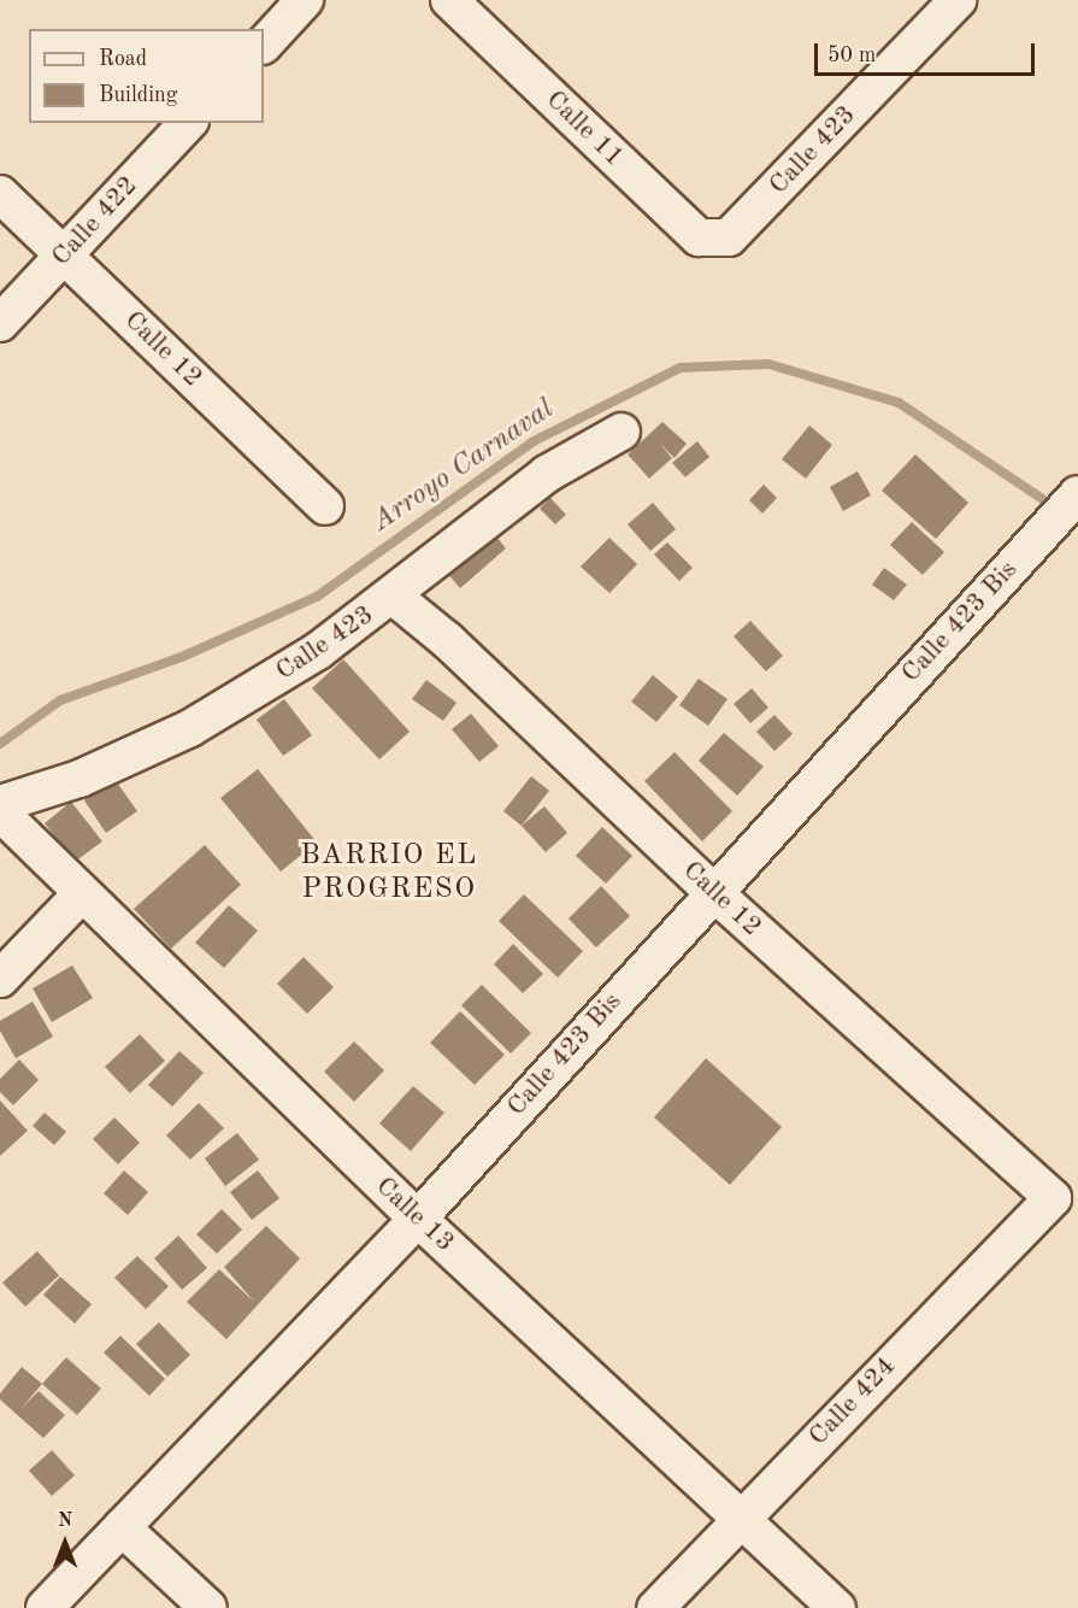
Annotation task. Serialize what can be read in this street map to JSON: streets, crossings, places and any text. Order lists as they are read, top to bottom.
{
  "streets": {
    "street": [
      "Calle 11",
      "Calle 423",
      "Calle 422",
      "Calle 12",
      "Calle 423 Bis",
      "Calle 13",
      "Calle 424"
    ]
  },
  "crossings": [
    ["Calle 11", "Calle 423"],
    ["Calle 423", "Calle 12"],
    ["Calle 422", "Calle 12"],
    ["Calle 12", "Calle 423 Bis"],
    ["Calle 12", "Calle 424"],
    ["Calle 423 Bis", "Calle 13"],
    ["Calle 13", "Calle 424"]
  ],
  "districts": ["BARRIO EL PROGRESO"],
  "water": ["Arroyo Carnaval"],
  "legend": ["Road", "Building"],
  "scale_bar": "50 m",
  "north": "top"
}
